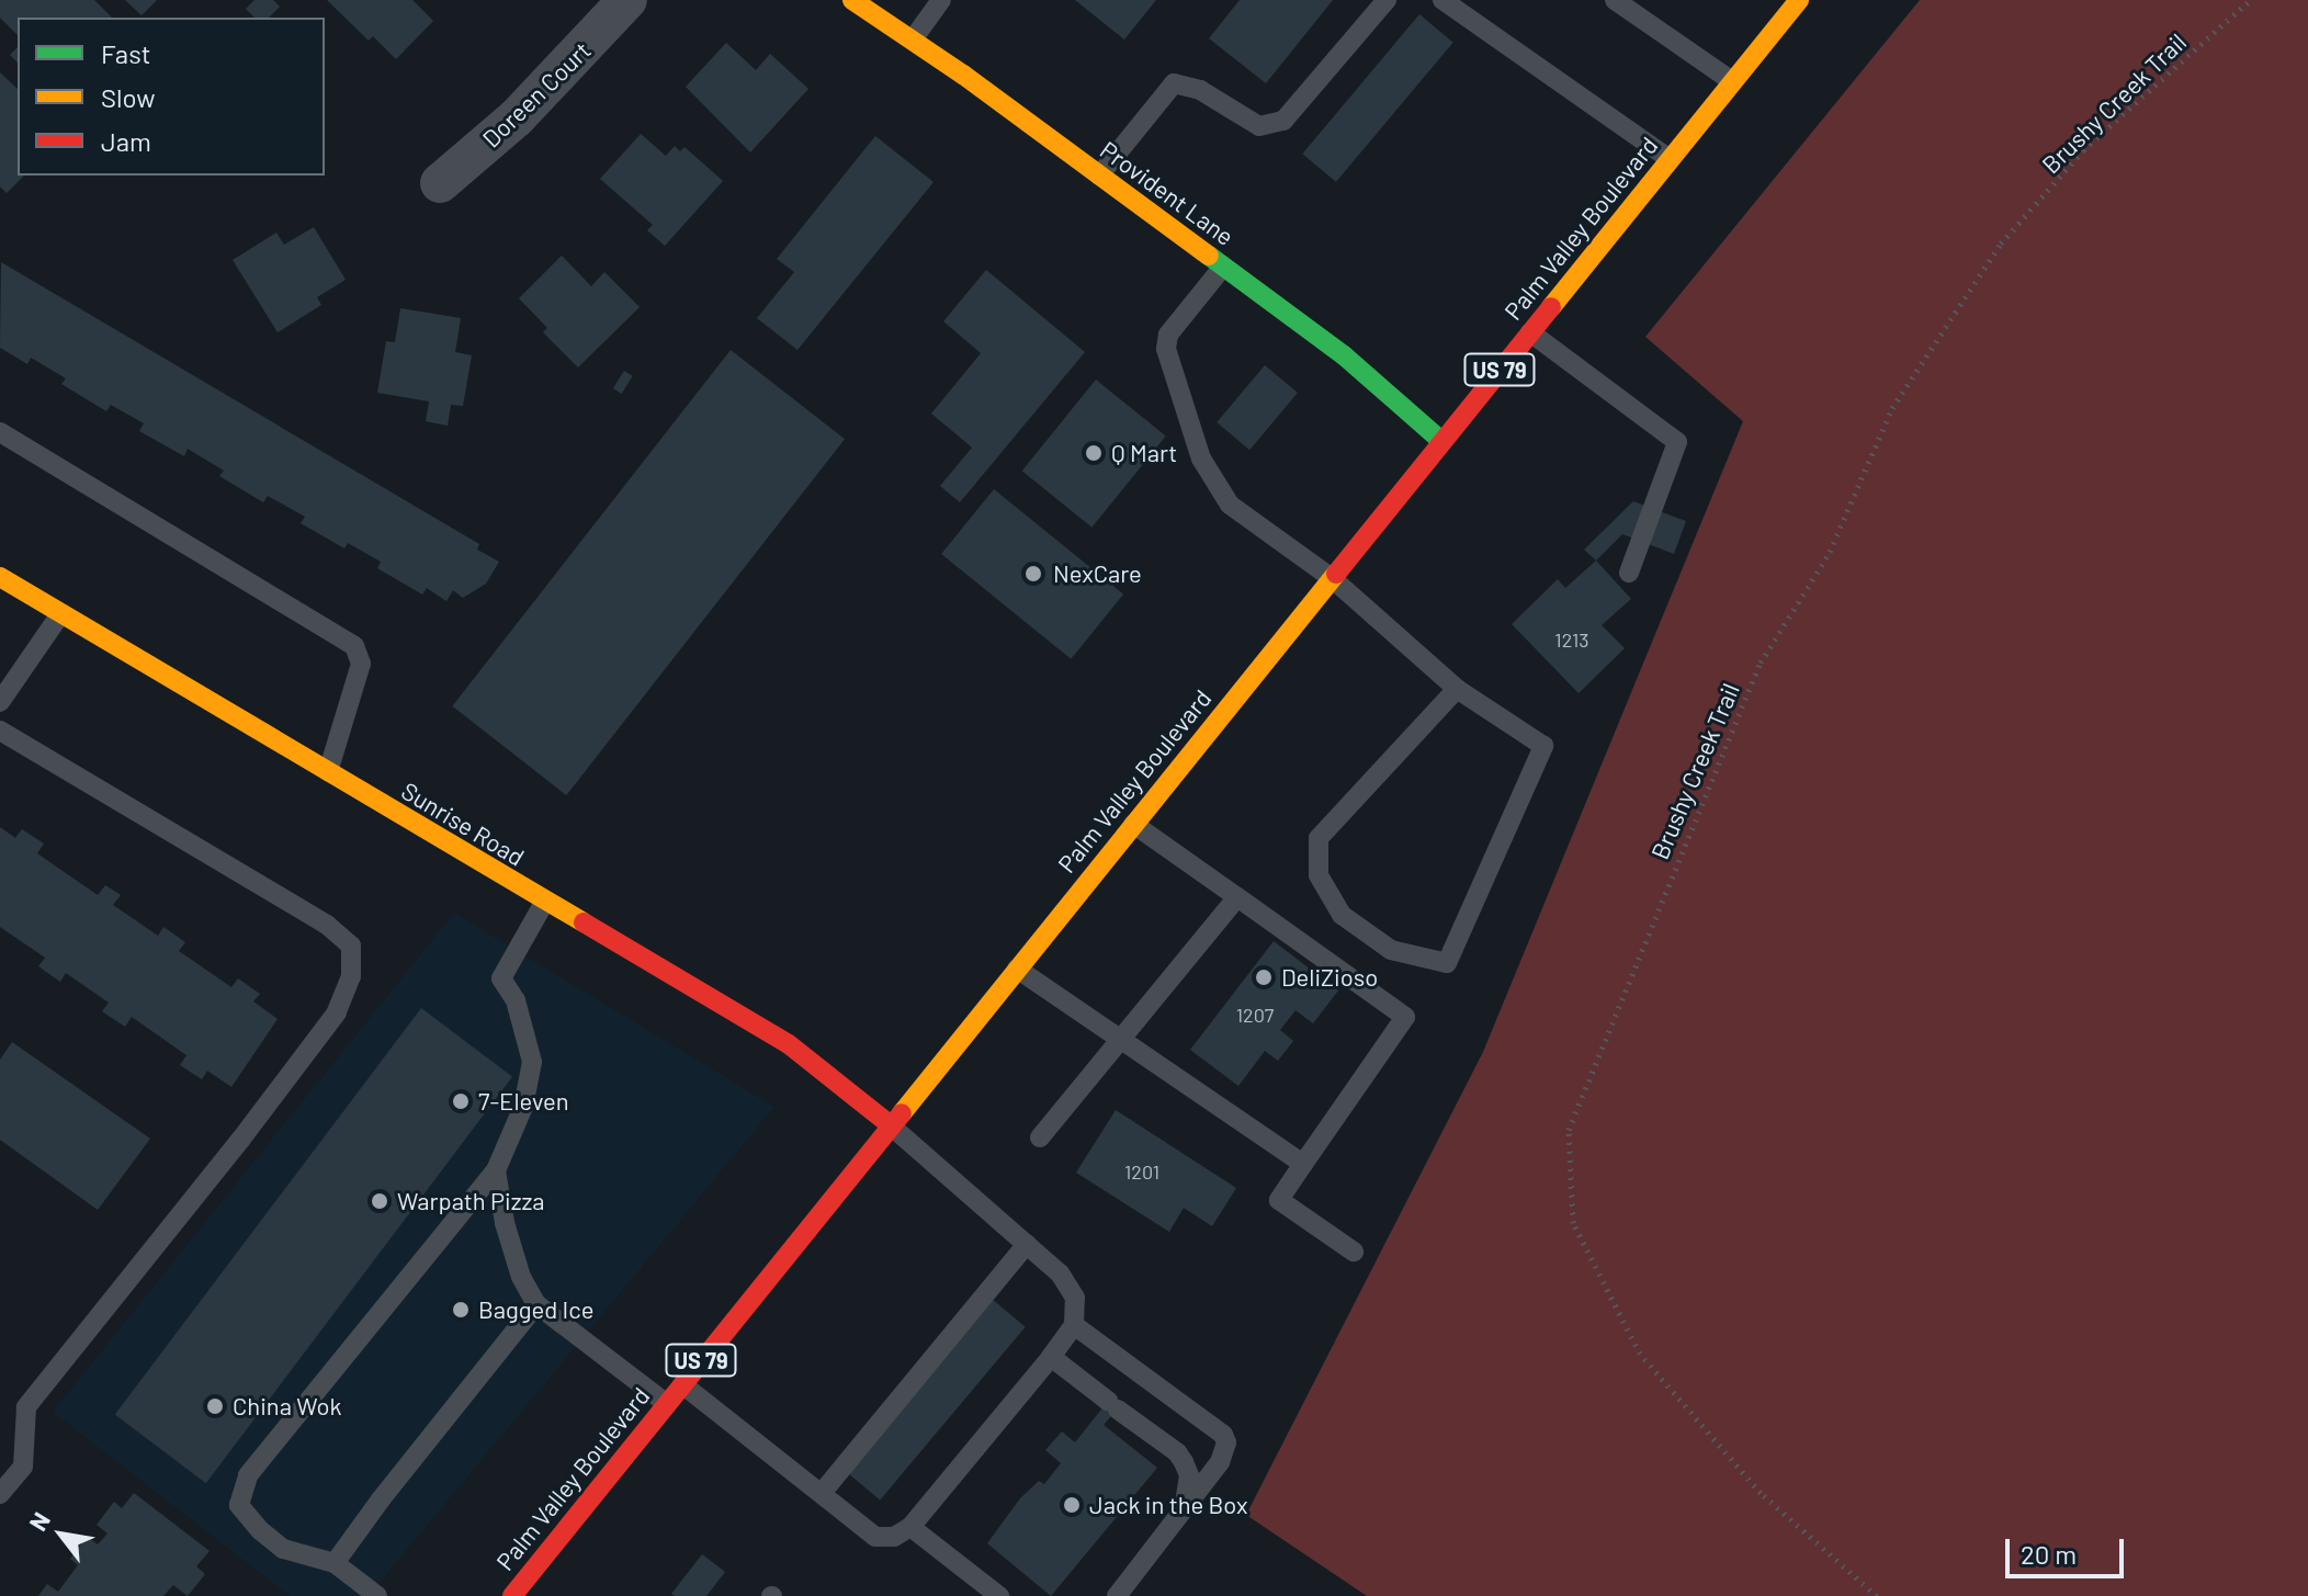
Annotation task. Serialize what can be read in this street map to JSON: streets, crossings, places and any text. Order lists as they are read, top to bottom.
{
  "streets": {
    "main road": [
      "Provident Lane",
      "Palm Valley Boulevard",
      "US 79",
      "Sunrise Road"
    ],
    "street": ["Doreen Court"],
    "path": ["Brushy Creek Trail"]
  },
  "crossings": [
    ["Provident Lane", "Palm Valley Boulevard"],
    ["Palm Valley Boulevard", "Sunrise Road"]
  ],
  "places": [
    "Q Mart",
    "NexCare",
    "DeliZioso",
    "7-Eleven",
    "Warpath Pizza",
    "Bagged Ice",
    "China Wok",
    "Jack in the Box"
  ],
  "house_numbers": ["1213", "1207", "1201"],
  "legend": ["Fast", "Slow", "Jam"],
  "scale_bar": "20 m",
  "north": "top left"
}
